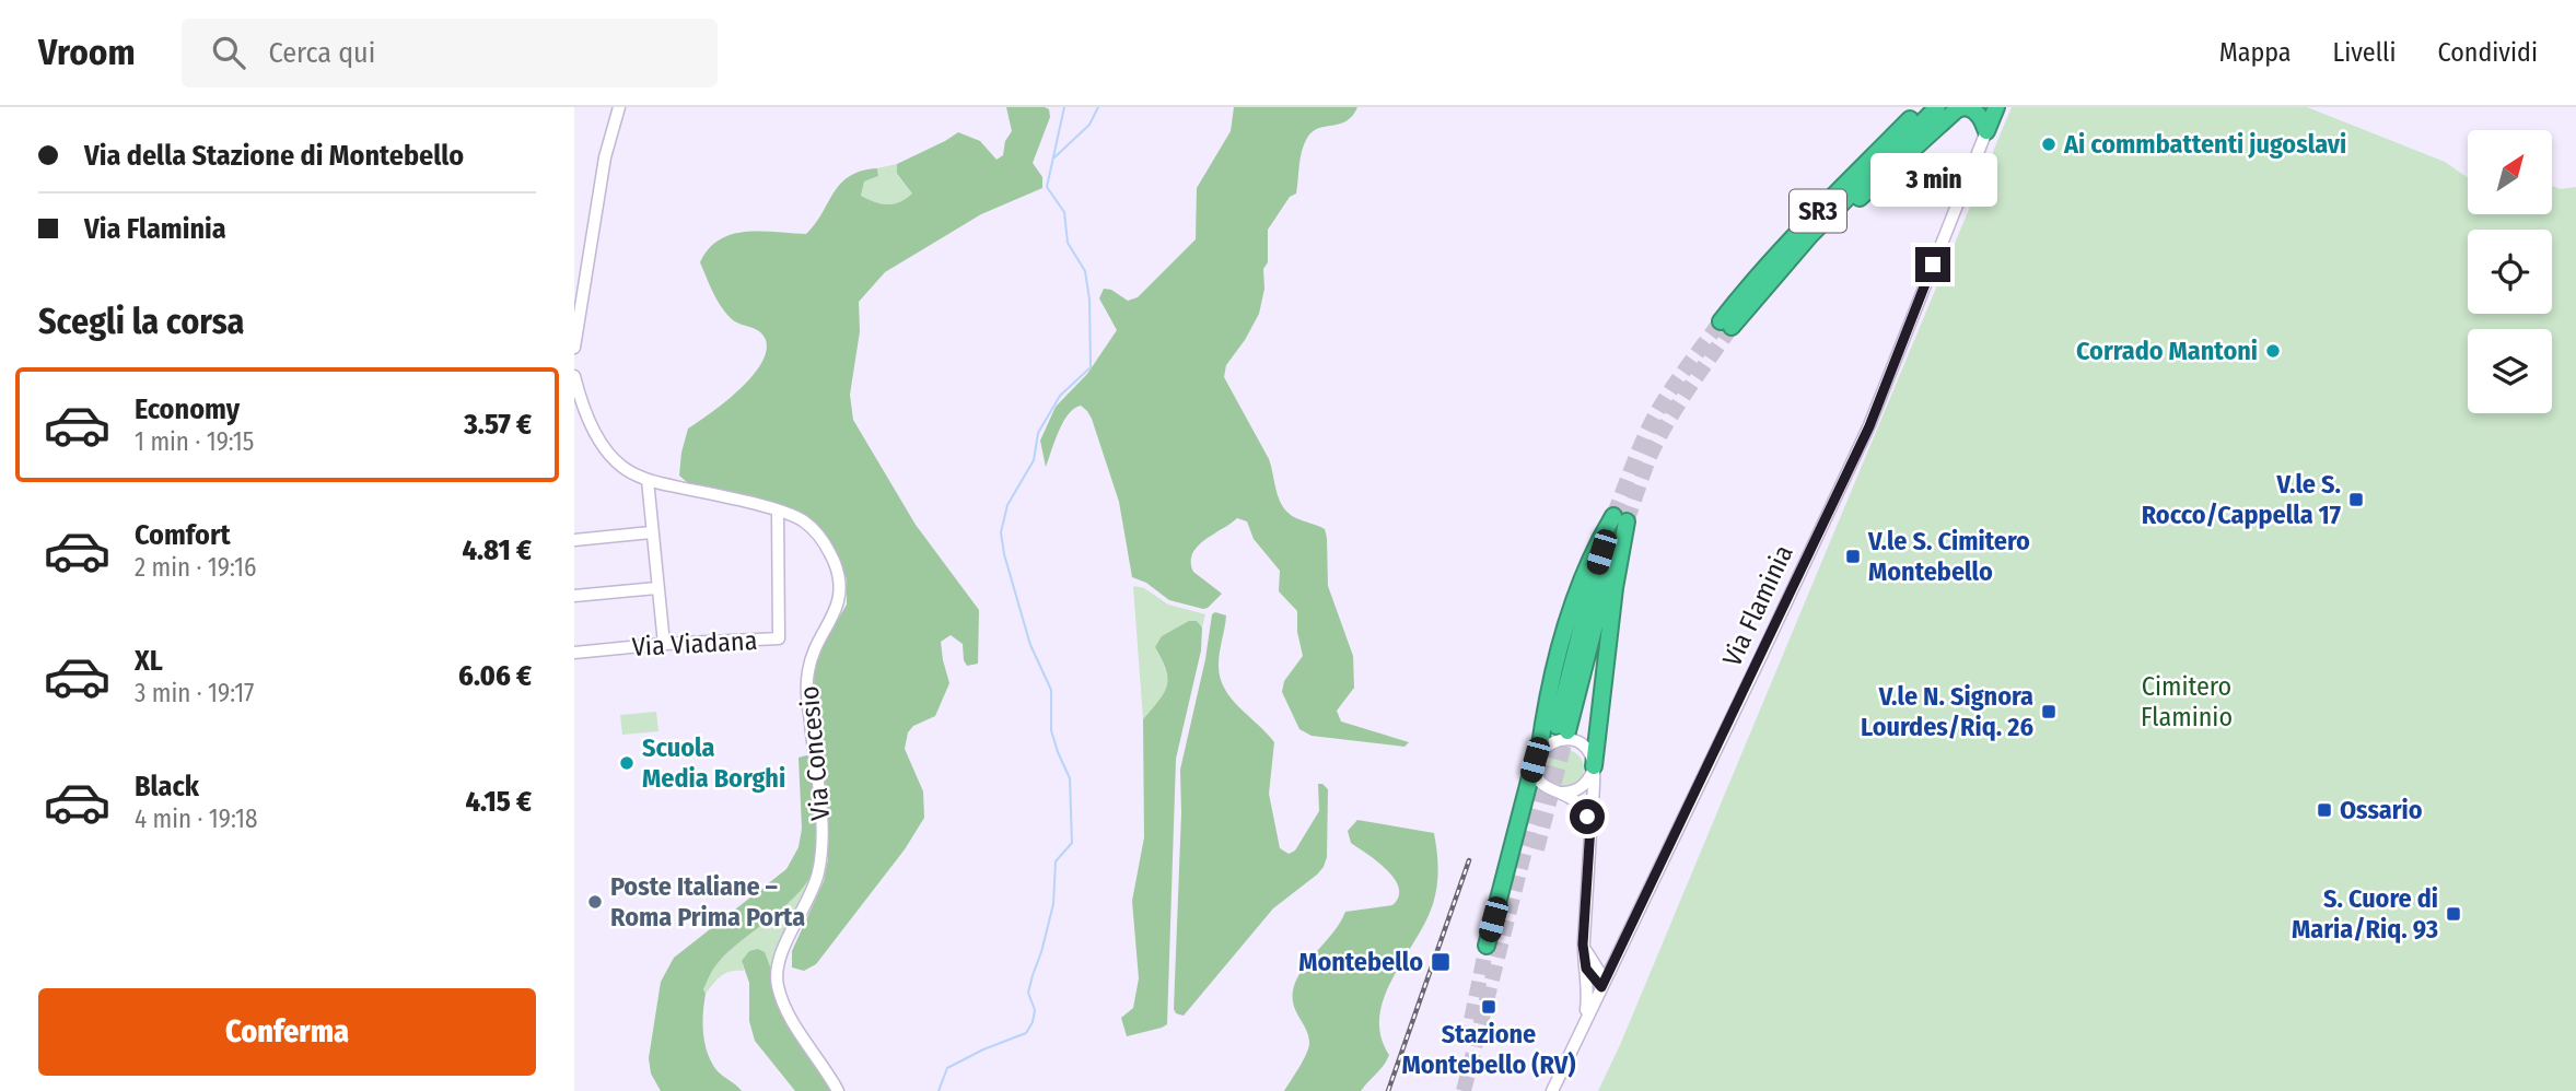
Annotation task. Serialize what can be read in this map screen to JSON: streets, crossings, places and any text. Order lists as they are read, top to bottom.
{
  "streets": {
    "highway": ["SR3"],
    "street": ["Via Flaminia", "Via Viadana", "Via Concesio"]
  },
  "crossings": [
    ["Via Viadana", "Via Concesio"]
  ],
  "parks": ["Cimitero Flaminio"],
  "places": {
    "other": [
      "Ai commbattenti jugoslavi",
      "Corrado Mantoni",
      "Scuola Media Borghi",
      "Poste Italiane – Roma Prima Porta"
    ],
    "transit": [
      "V.le S. Rocco/Cappella 17",
      "V.le S. Cimitero Montebello",
      "V.le N. Signora Lourdes/Riq. 26",
      "Ossario",
      "S. Cuore di Maria/Riq. 93",
      "Montebello",
      "Stazione Montebello (RV)"
    ]
  },
  "north": "top right",
  "page": {
    "header": "Vroom",
    "search": "Cerca qui",
    "nav": ["Mappa", "Livelli", "Condividi"],
    "banner": ["Via della Stazione di Montebello", "Via Flaminia"],
    "bubble": "3 min",
    "heading": "Scegli la corsa",
    "list": [
      {
        "name": "Economy",
        "note": "1 min · 19:15",
        "value": "3.57 €"
      },
      {
        "name": "Comfort",
        "note": "2 min · 19:16",
        "value": "4.81 €"
      },
      {
        "name": "XL",
        "note": "3 min · 19:17",
        "value": "6.06 €"
      },
      {
        "name": "Black",
        "note": "4 min · 19:18",
        "value": "4.15 €"
      }
    ],
    "buttons": "Conferma"
  }
}
